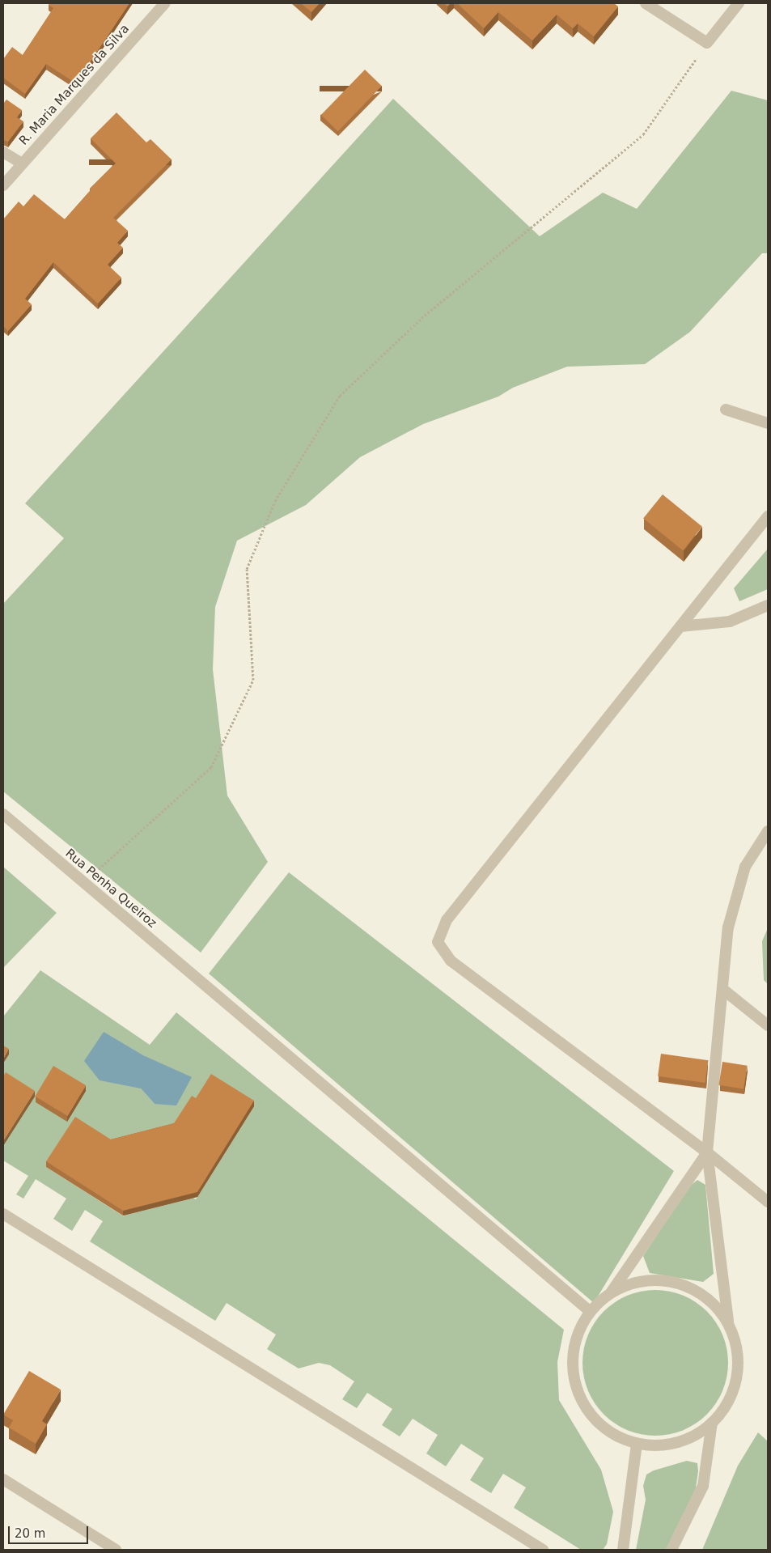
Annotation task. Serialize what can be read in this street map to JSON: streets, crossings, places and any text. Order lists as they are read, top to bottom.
{
  "streets": {
    "street": ["R. Maria Marques da Silva", "Rua Penha Queiroz"]
  },
  "scale_bar": "20 m"
}
